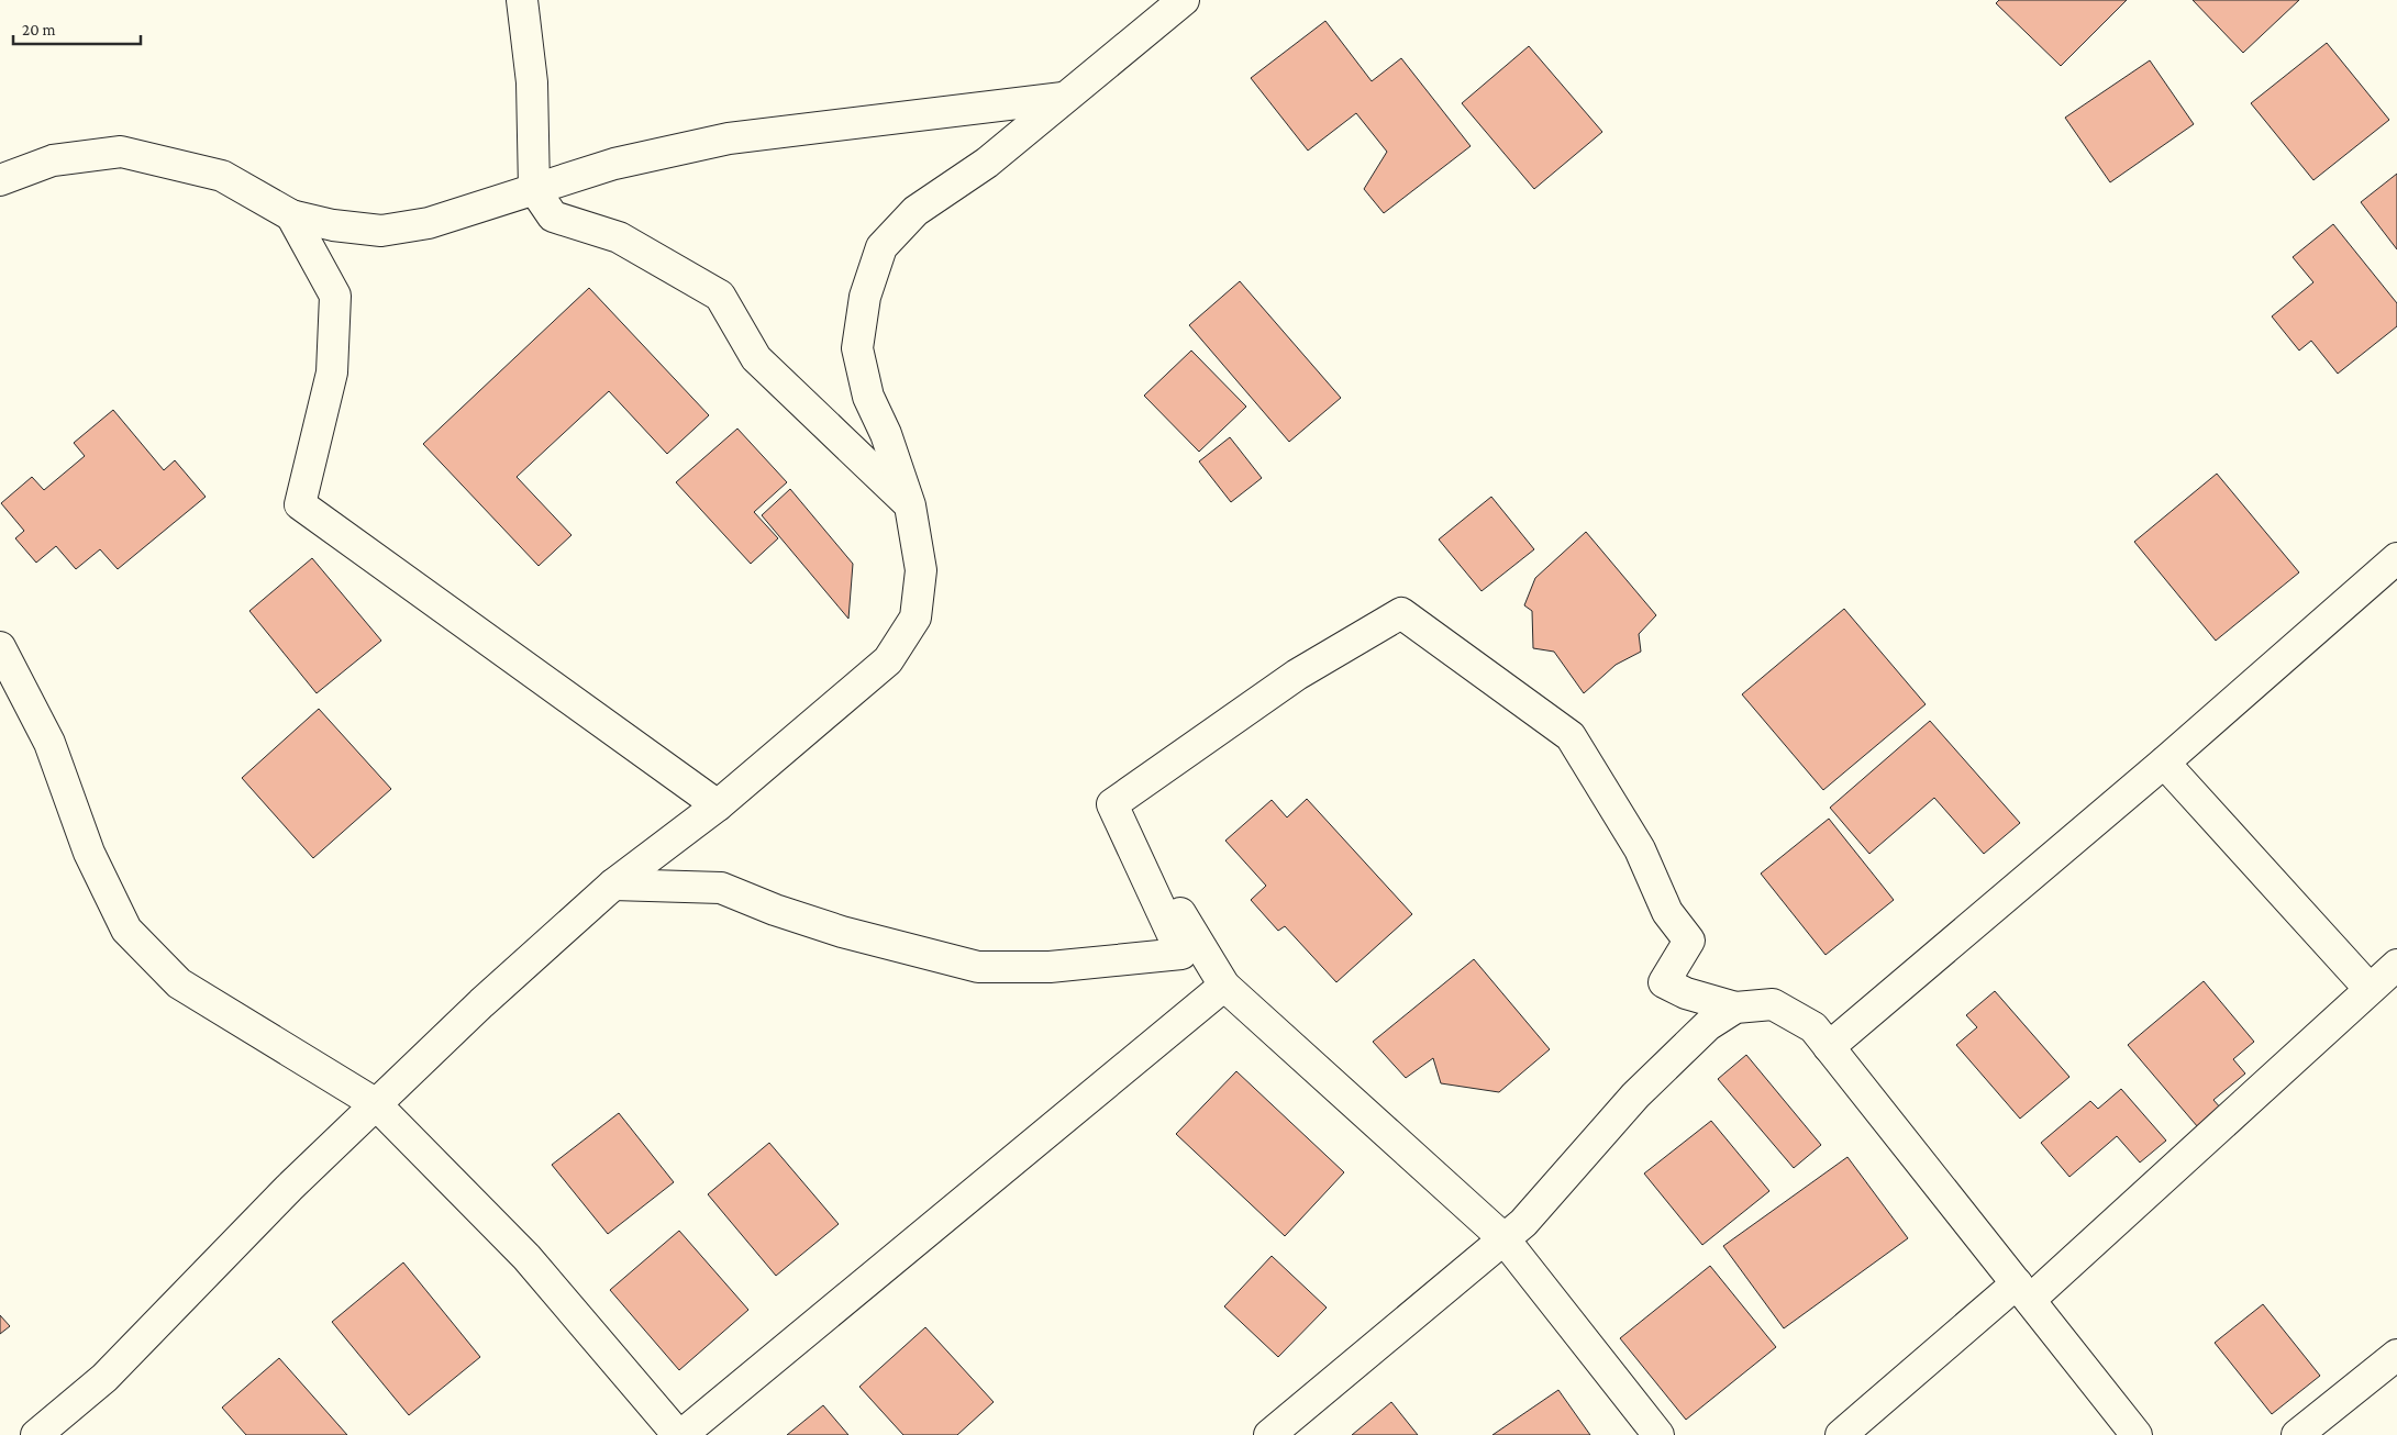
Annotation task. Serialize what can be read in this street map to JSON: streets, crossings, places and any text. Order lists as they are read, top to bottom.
{
  "scale_bar": "20 m"
}
